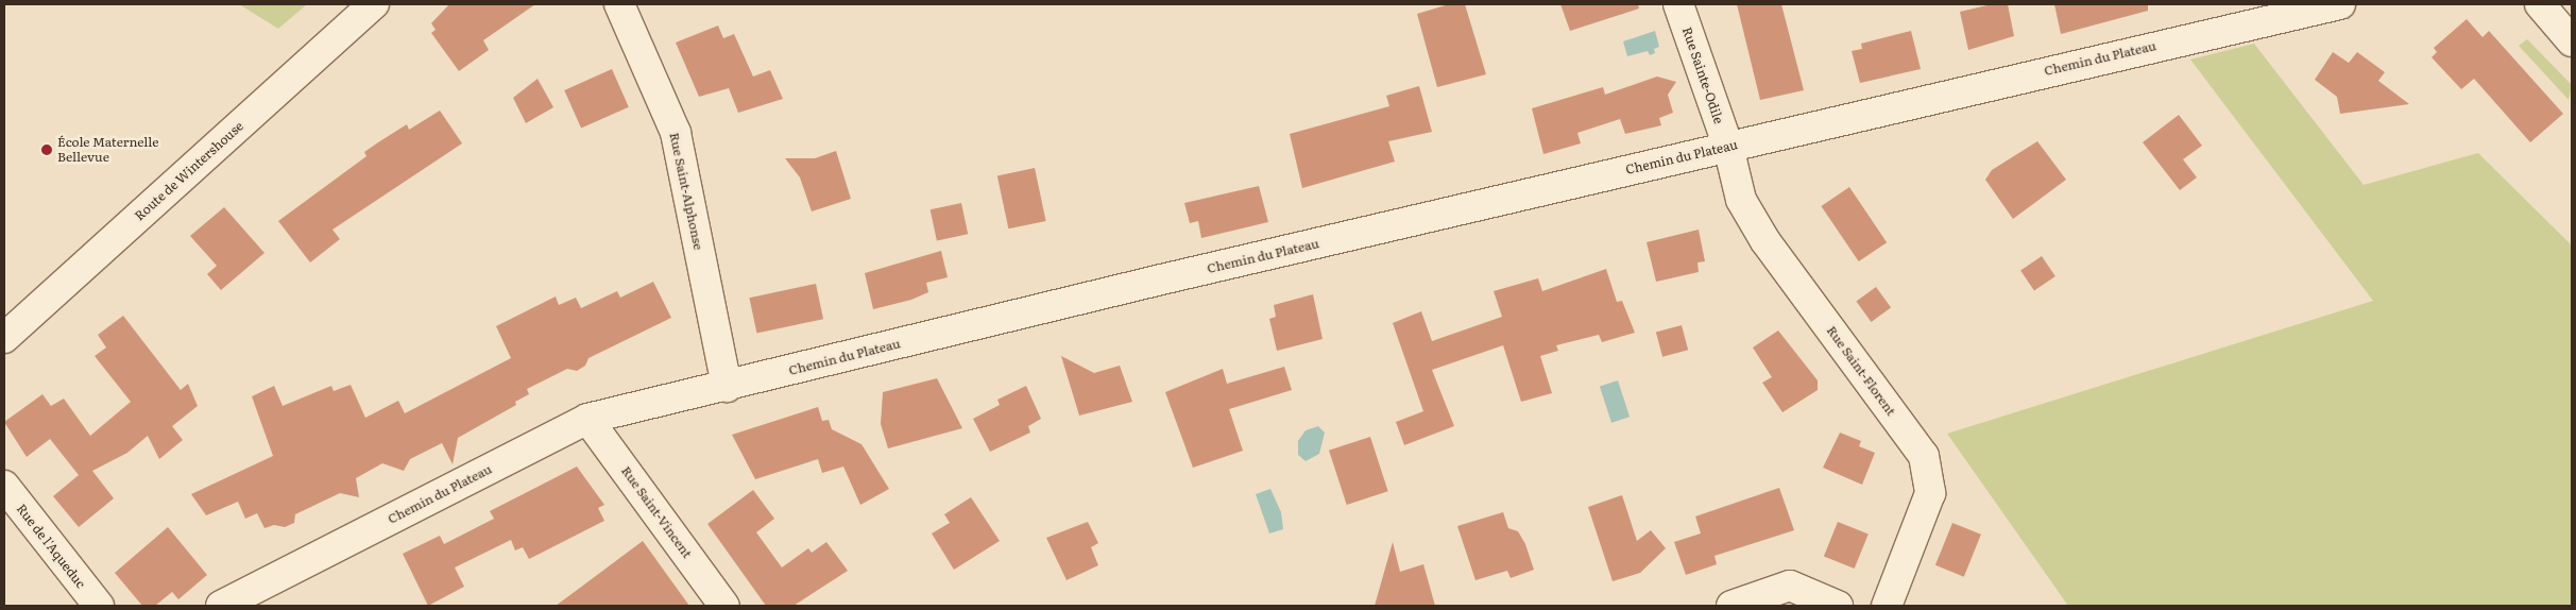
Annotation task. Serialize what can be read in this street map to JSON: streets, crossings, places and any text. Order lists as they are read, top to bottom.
{
  "streets": {
    "street": [
      "Chemin du Plateau",
      "Rue Sainte-Odile",
      "Route de Wintershouse",
      "Rue Saint-Alphonse",
      "Rue Saint-Florent",
      "Rue Saint-Vincent",
      "Rue de l'Aqueduc"
    ]
  },
  "crossings": [
    ["Chemin du Plateau", "Rue Sainte-Odile"],
    ["Chemin du Plateau", "Rue Saint-Alphonse"],
    ["Chemin du Plateau", "Rue Saint-Florent"],
    ["Chemin du Plateau", "Rue Saint-Vincent"],
    ["Rue Sainte-Odile", "Rue Saint-Florent"]
  ],
  "places": ["École Maternelle Bellevue"]
}
